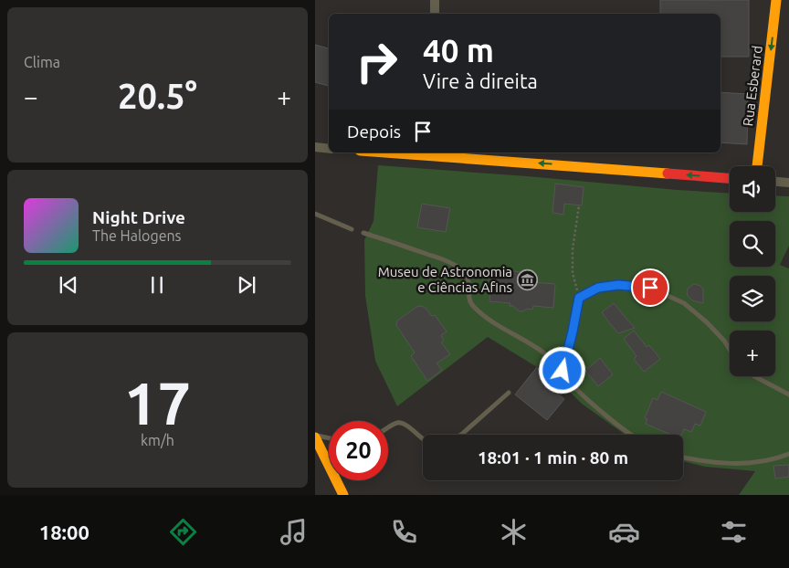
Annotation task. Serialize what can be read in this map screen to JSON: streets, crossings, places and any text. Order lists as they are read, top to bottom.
{
  "streets": {
    "street": ["Rua Esberard"]
  },
  "one_way": ["Rua Esberard"],
  "places": {
    "museum": ["Museu de Astronomia e Ciências Afins"]
  },
  "page": {
    "tile": [
      "Clima",
      ["17", "km/h"]
    ],
    "turn": ["40 m", "Vire à direita"],
    "heat": ["−", "20.5°", "+"],
    "then": "Depois",
    "map_buttons": "+",
    "song": ["Night Drive", "The Halogens"],
    "limit": "20",
    "trip": "18:01 · 1 min · 80 m",
    "tabs": "18:00"
  }
}
